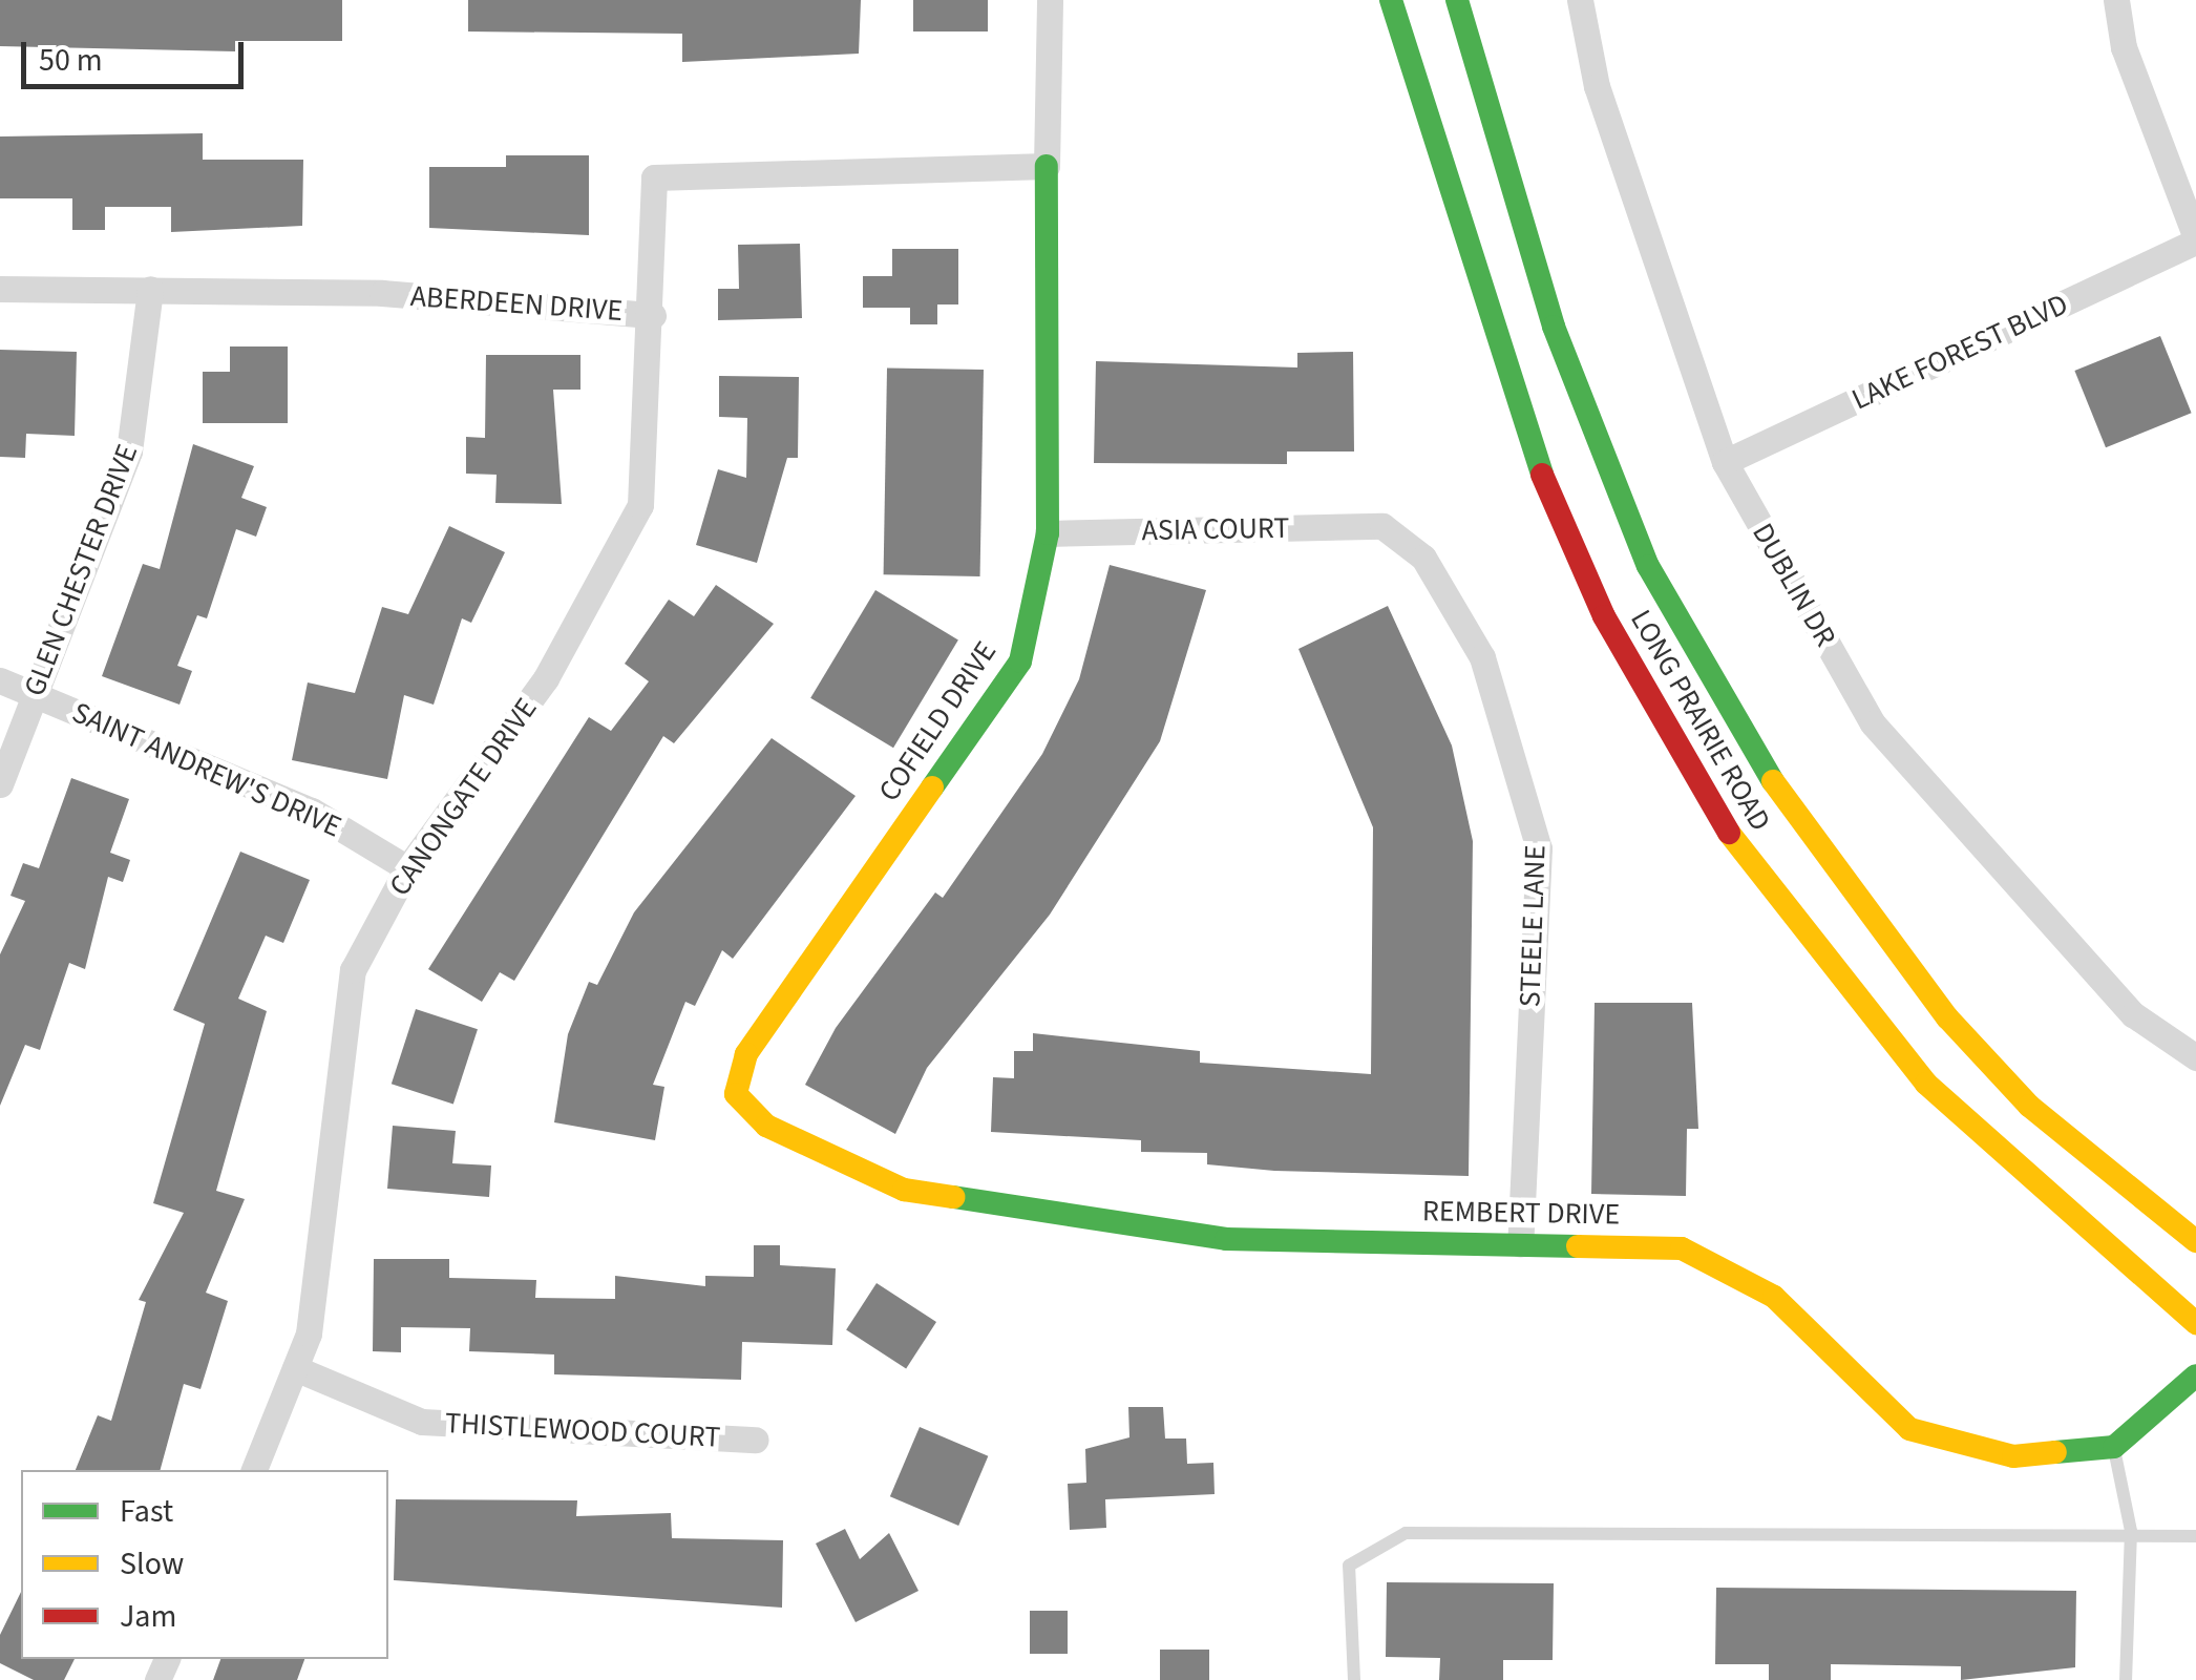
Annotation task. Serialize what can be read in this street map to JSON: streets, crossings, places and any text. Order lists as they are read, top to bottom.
{
  "streets": {
    "main road": ["LONG PRAIRIE ROAD", "COFIELD DRIVE", "REMBERT DRIVE"],
    "street": [
      "ABERDEEN DRIVE",
      "LAKE FOREST BLVD",
      "ASIA COURT",
      "GLEN CHESTER DRIVE",
      "DUBLIN DR",
      "SAINT ANDREW'S DRIVE",
      "CANONGATE DRIVE",
      "STEELE LANE",
      "THISTLEWOOD COURT"
    ]
  },
  "crossings": [
    ["ABERDEEN DRIVE", "GLEN CHESTER DRIVE"],
    ["ABERDEEN DRIVE", "COFIELD DRIVE"],
    ["ABERDEEN DRIVE", "CANONGATE DRIVE"],
    ["LAKE FOREST BLVD", "DUBLIN DR"],
    ["ASIA COURT", "COFIELD DRIVE"],
    ["ASIA COURT", "STEELE LANE"],
    ["GLEN CHESTER DRIVE", "SAINT ANDREW'S DRIVE"],
    ["COFIELD DRIVE", "REMBERT DRIVE"],
    ["SAINT ANDREW'S DRIVE", "CANONGATE DRIVE"],
    ["CANONGATE DRIVE", "THISTLEWOOD COURT"],
    ["STEELE LANE", "REMBERT DRIVE"]
  ],
  "legend": ["Fast", "Slow", "Jam"],
  "scale_bar": "50 m"
}
